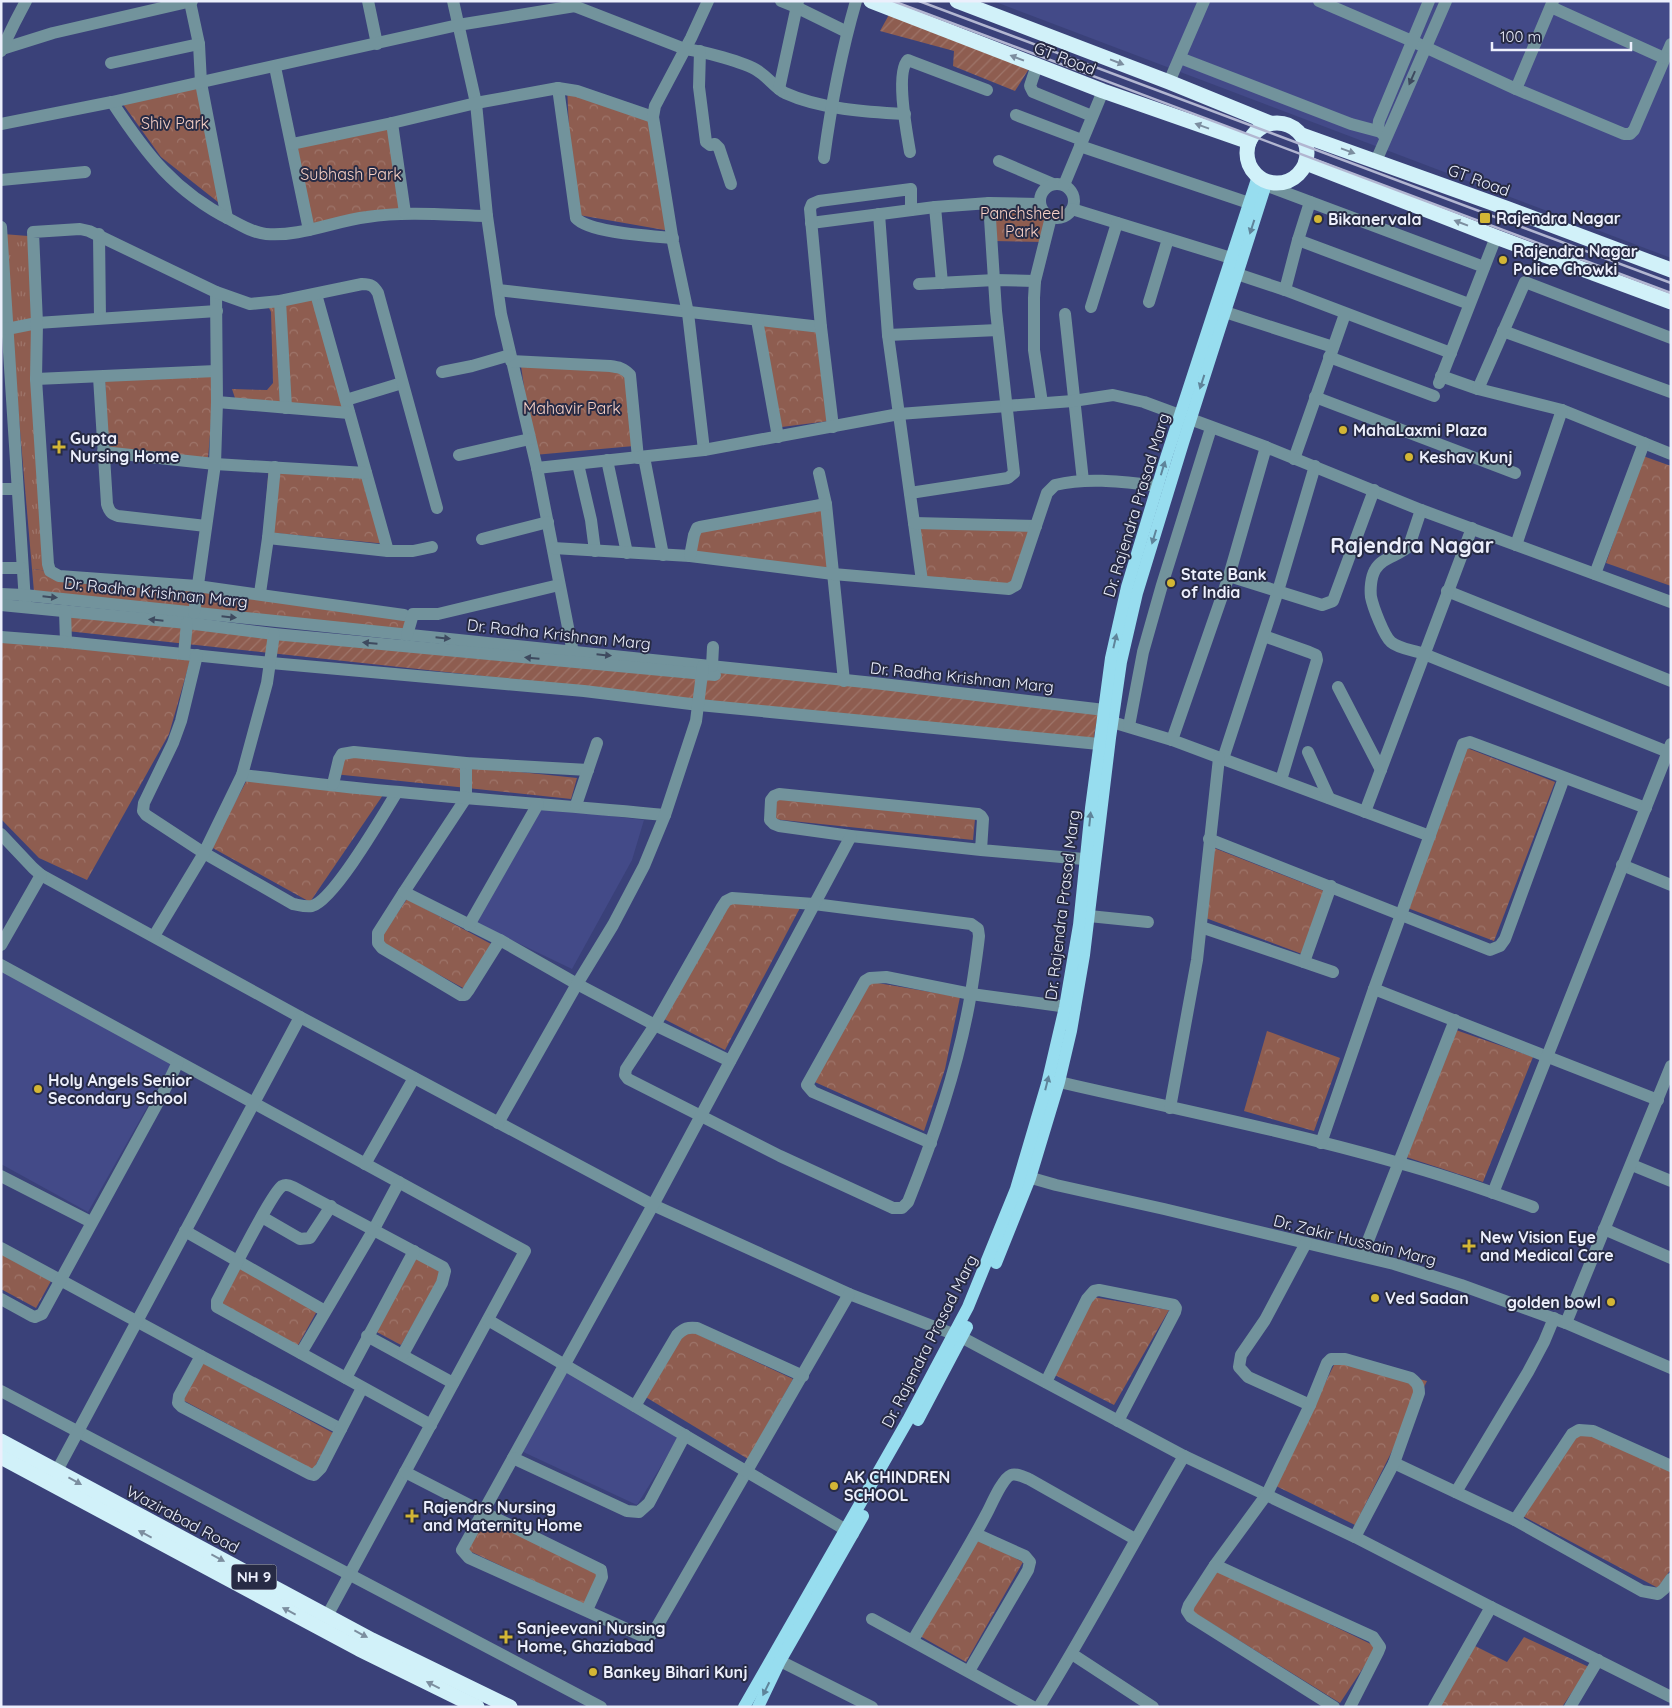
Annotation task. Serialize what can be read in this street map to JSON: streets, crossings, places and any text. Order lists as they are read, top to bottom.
{
  "streets": {
    "highway": ["GT Road", "Wazirabad Road", "NH 9"],
    "main road": ["Dr. Rajendra Prasad Marg"],
    "street": ["Dr. Radha Krishnan Marg", "Dr. Zakir Hussain Marg"]
  },
  "crossings": [
    ["GT Road", "Dr. Rajendra Prasad Marg"],
    ["Dr. Rajendra Prasad Marg", "Dr. Radha Krishnan Marg"],
    ["Dr. Rajendra Prasad Marg", "Dr. Zakir Hussain Marg"]
  ],
  "districts": ["Rajendra Nagar"],
  "parks": [
    "Shiv Park",
    "Subhash Park",
    "Panchsheel Park",
    "Mahavir Park"
  ],
  "places": {
    "transit": ["Rajendra Nagar"],
    "other": [
      "Bikanervala",
      "Rajendra Nagar Police Chowki",
      "MahaLaxmi Plaza",
      "Keshav Kunj",
      "State Bank of India",
      "Holy Angels Senior Secondary School",
      "Ved Sadan",
      "golden bowl",
      "AK CHINDREN SCHOOL",
      "Bankey Bihari Kunj"
    ],
    "health": [
      "Gupta Nursing Home",
      "New Vision Eye and Medical Care",
      "Rajendrs Nursing and Maternity Home",
      "Sanjeevani Nursing Home, Ghaziabad"
    ]
  },
  "scale_bar": "100 m"
}
